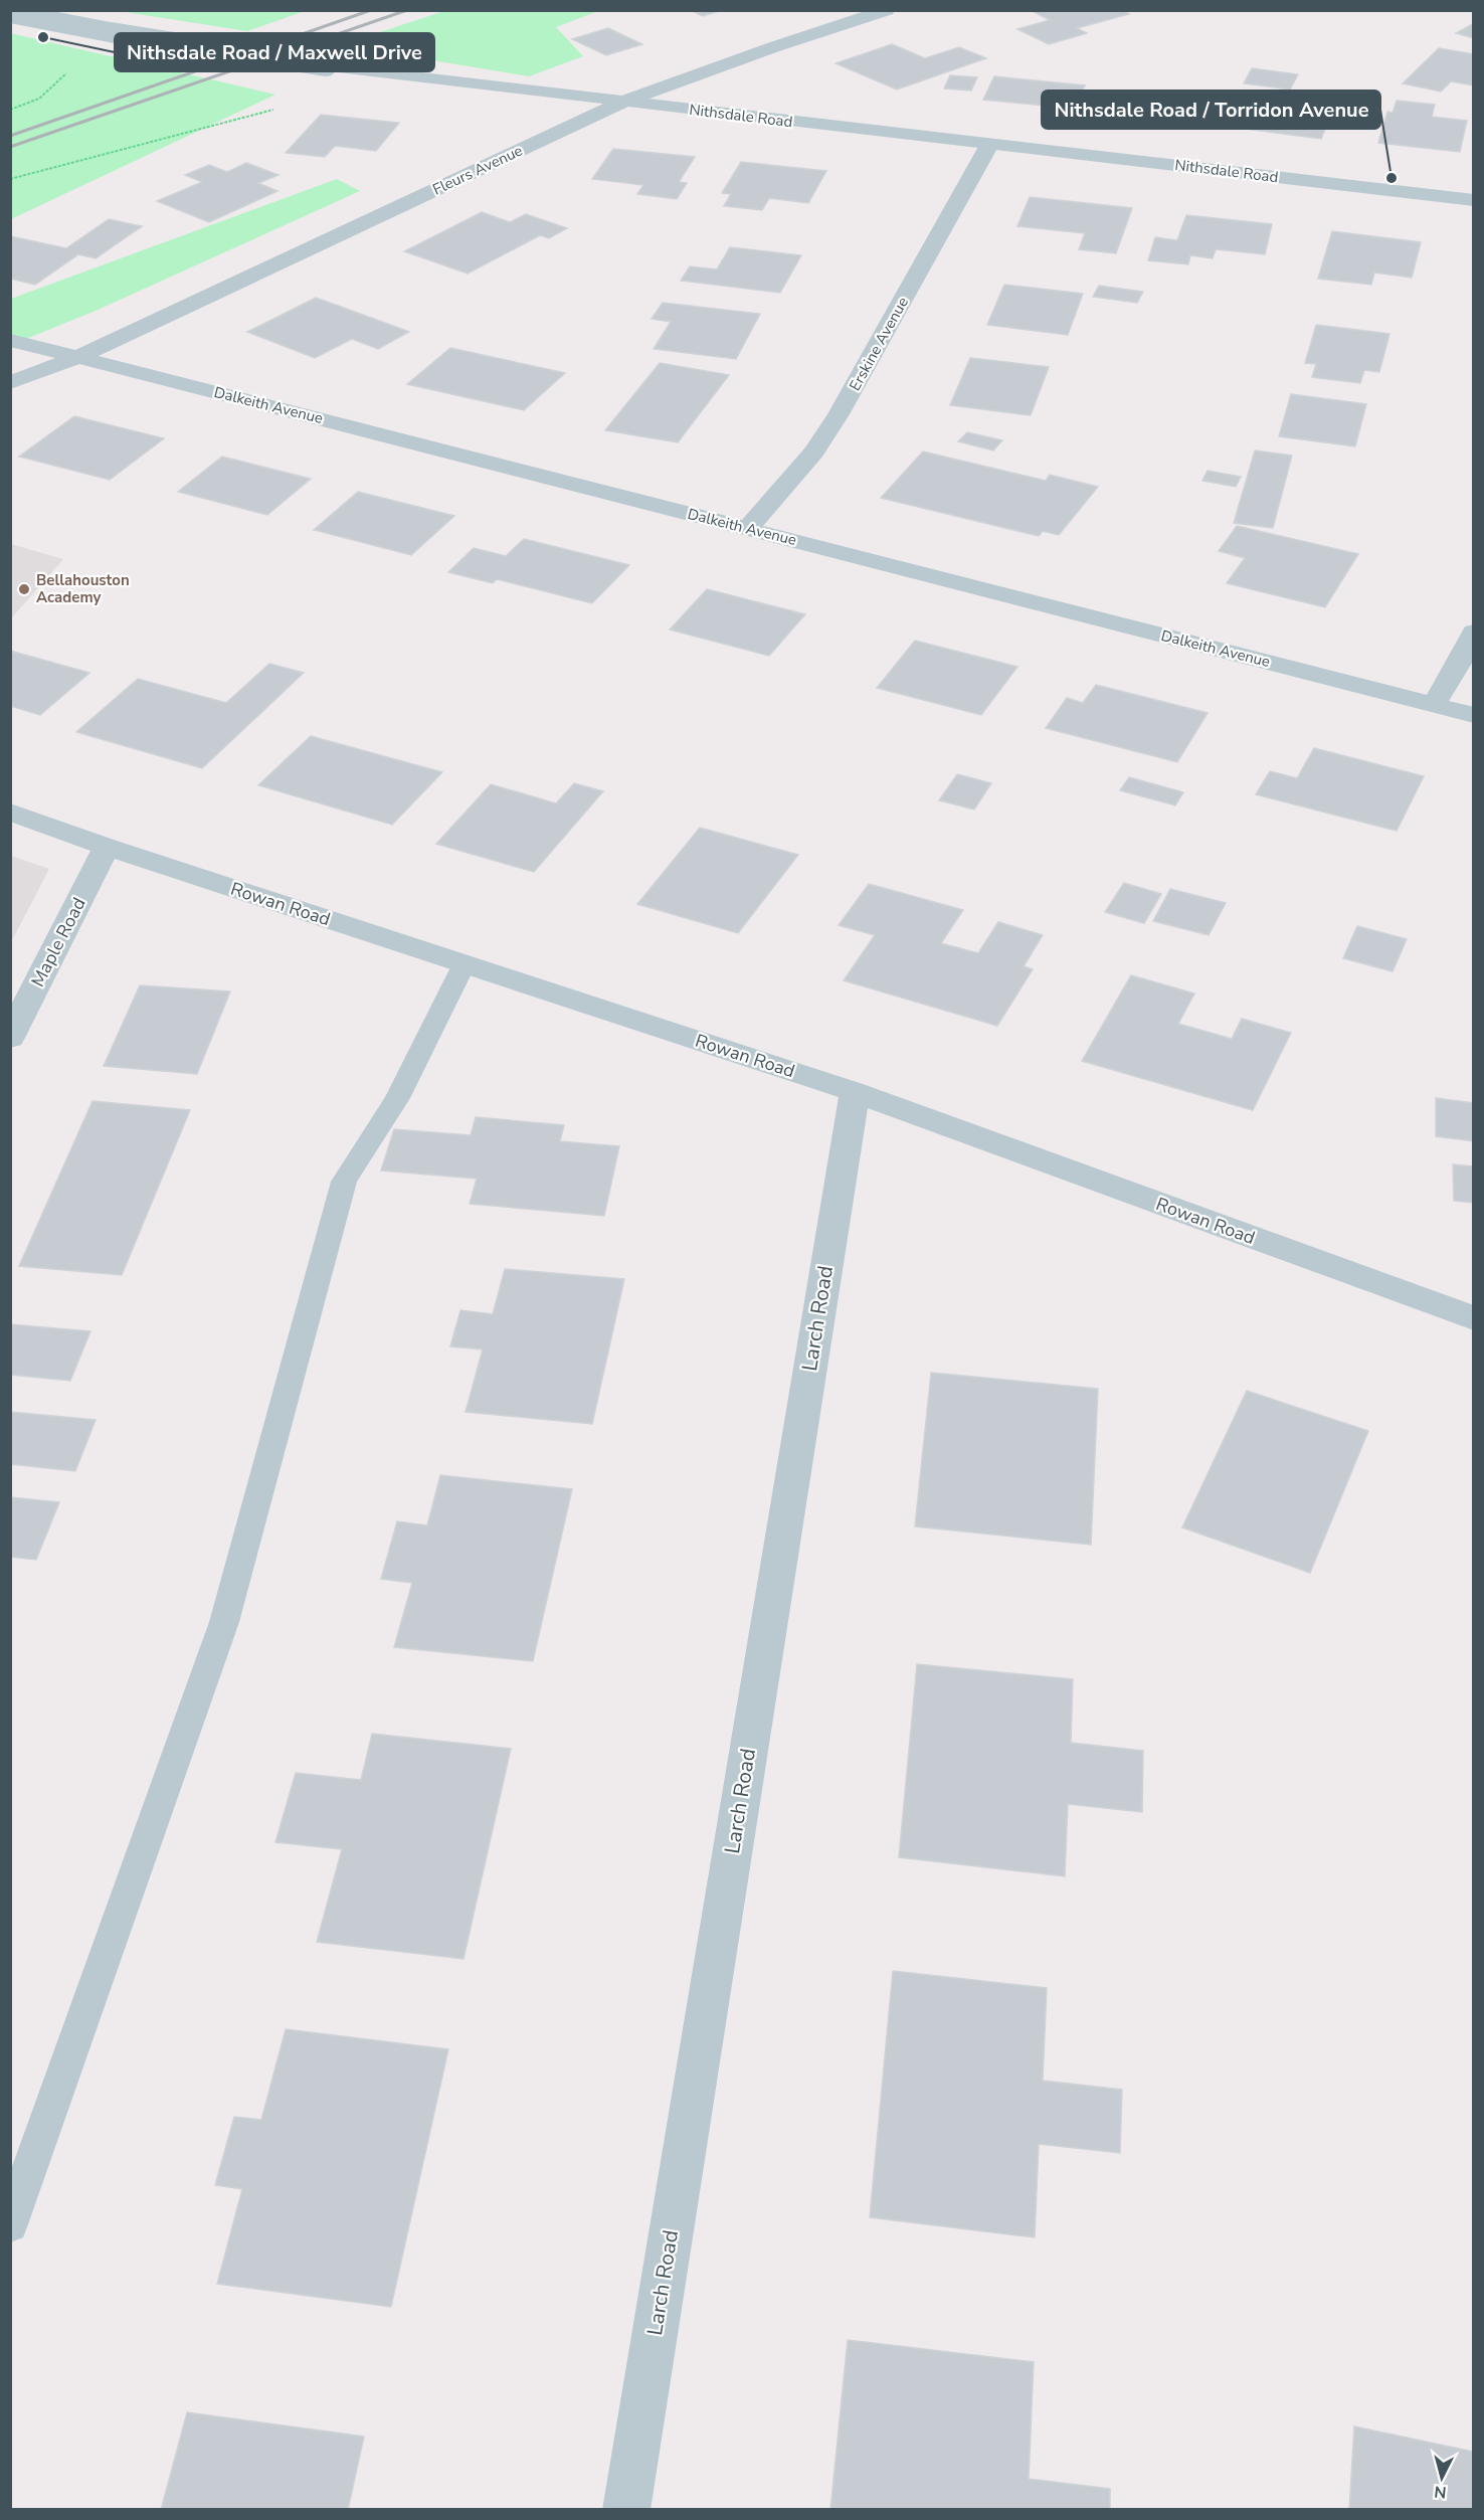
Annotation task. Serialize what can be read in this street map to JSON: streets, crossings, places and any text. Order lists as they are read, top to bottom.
{
  "streets": {
    "street": [
      "Nithsdale Road",
      "Fleurs Avenue",
      "Erskine Avenue",
      "Dalkeith Avenue",
      "Rowan Road",
      "Maple Road",
      "Larch Road"
    ]
  },
  "crossings": [
    ["Nithsdale Road", "Fleurs Avenue"],
    ["Nithsdale Road", "Erskine Avenue"],
    ["Fleurs Avenue", "Dalkeith Avenue"],
    ["Erskine Avenue", "Dalkeith Avenue"],
    ["Rowan Road", "Maple Road"],
    ["Rowan Road", "Larch Road"]
  ],
  "places": ["Nithsdale Road / Maxwell Drive", "Nithsdale Road / Torridon Avenue", "Bellahouston Academy"],
  "north": "bottom"
}
